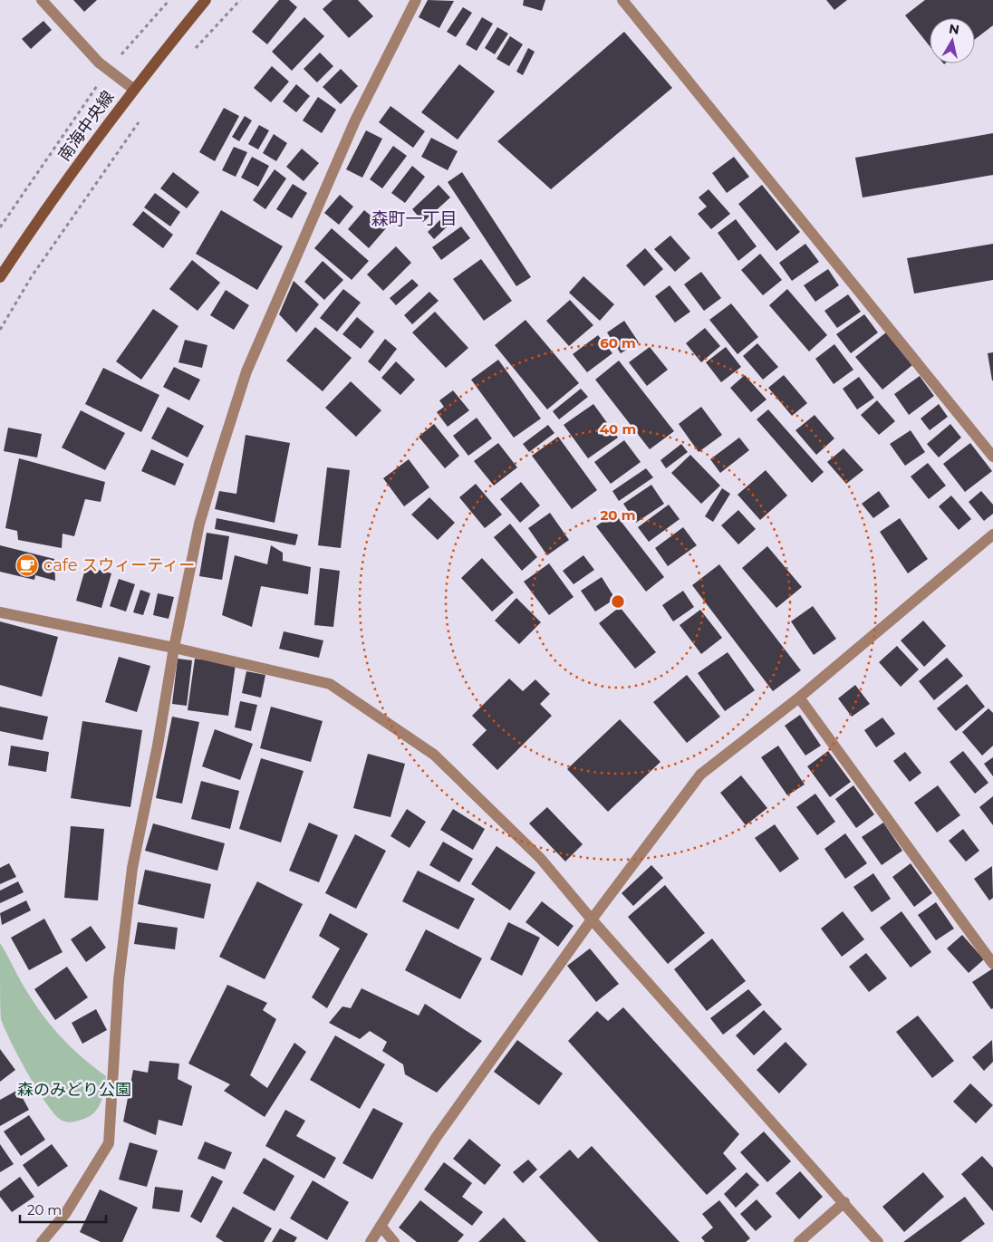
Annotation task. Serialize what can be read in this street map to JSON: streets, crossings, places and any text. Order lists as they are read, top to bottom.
{
  "streets": {
    "street": ["南海中央線"]
  },
  "districts": ["森町一丁目"],
  "parks": ["森のみどり公園"],
  "places": {
    "cafe": ["cafe スウィーティー"]
  },
  "scale_bar": "20 m",
  "north": "top",
  "rings": ["60 m", "40 m", "20 m"]
}
